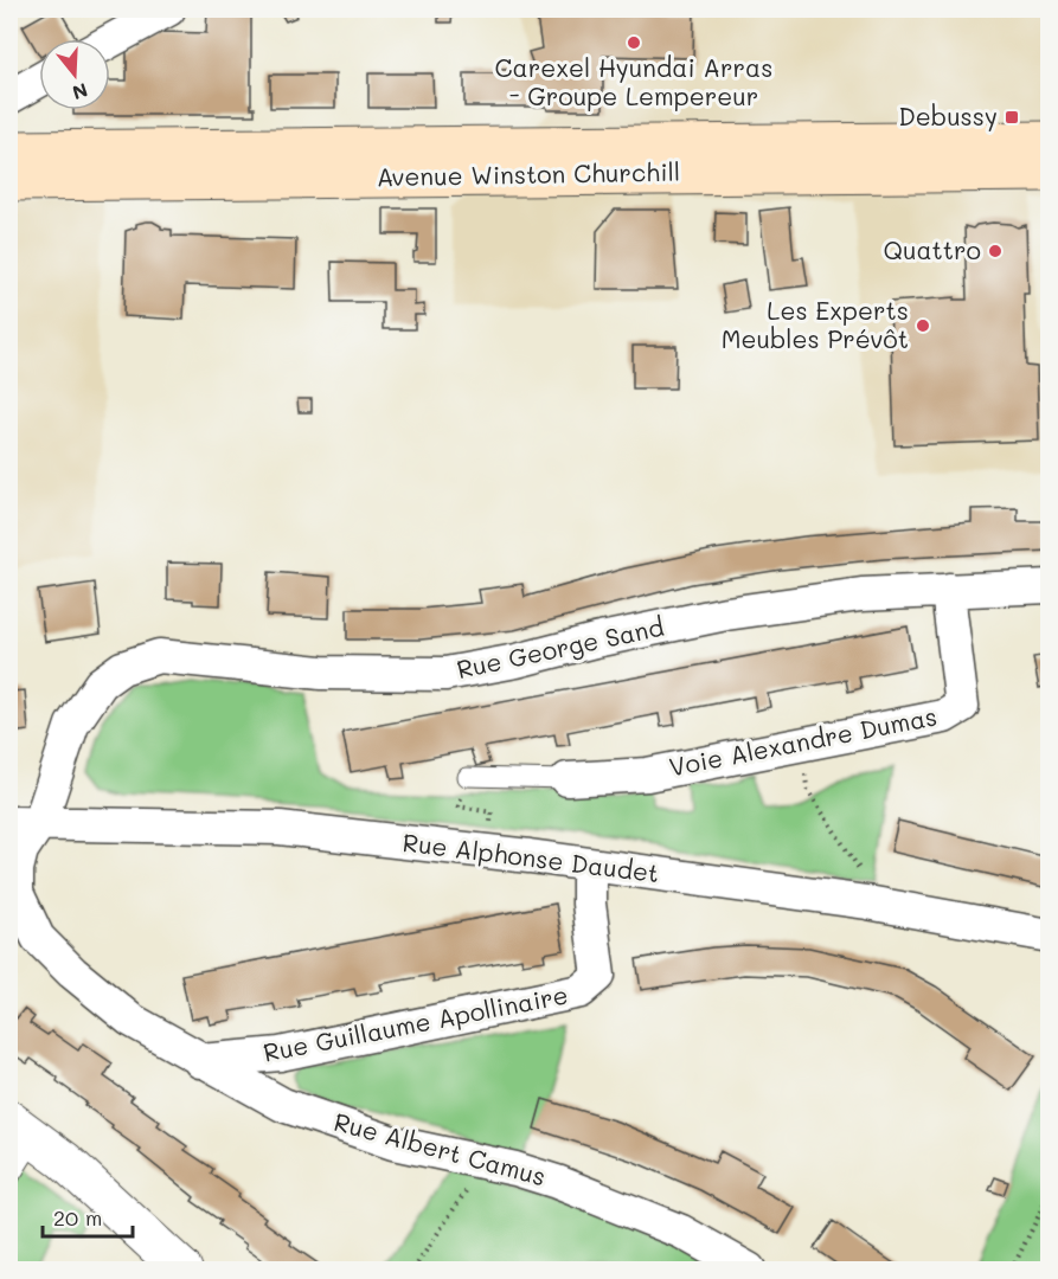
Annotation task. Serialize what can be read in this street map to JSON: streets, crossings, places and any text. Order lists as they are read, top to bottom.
{
  "streets": {
    "main road": ["Avenue Winston Churchill"],
    "street": [
      "Rue George Sand",
      "Voie Alexandre Dumas",
      "Rue Alphonse Daudet",
      "Rue Guillaume Apollinaire",
      "Rue Albert Camus"
    ]
  },
  "crossings": [
    ["Rue George Sand", "Voie Alexandre Dumas"],
    ["Rue George Sand", "Rue Alphonse Daudet"],
    ["Rue George Sand", "Rue Albert Camus"],
    ["Rue Alphonse Daudet", "Rue Guillaume Apollinaire"],
    ["Rue Alphonse Daudet", "Rue Albert Camus"],
    ["Rue Guillaume Apollinaire", "Rue Albert Camus"]
  ],
  "places": {
    "other": ["Carexel Hyundai Arras - Groupe Lempereur", "Quattro", "Les Experts Meubles Prévôt"],
    "transit": ["Debussy"]
  },
  "scale_bar": "20 m",
  "north": "bottom"
}
